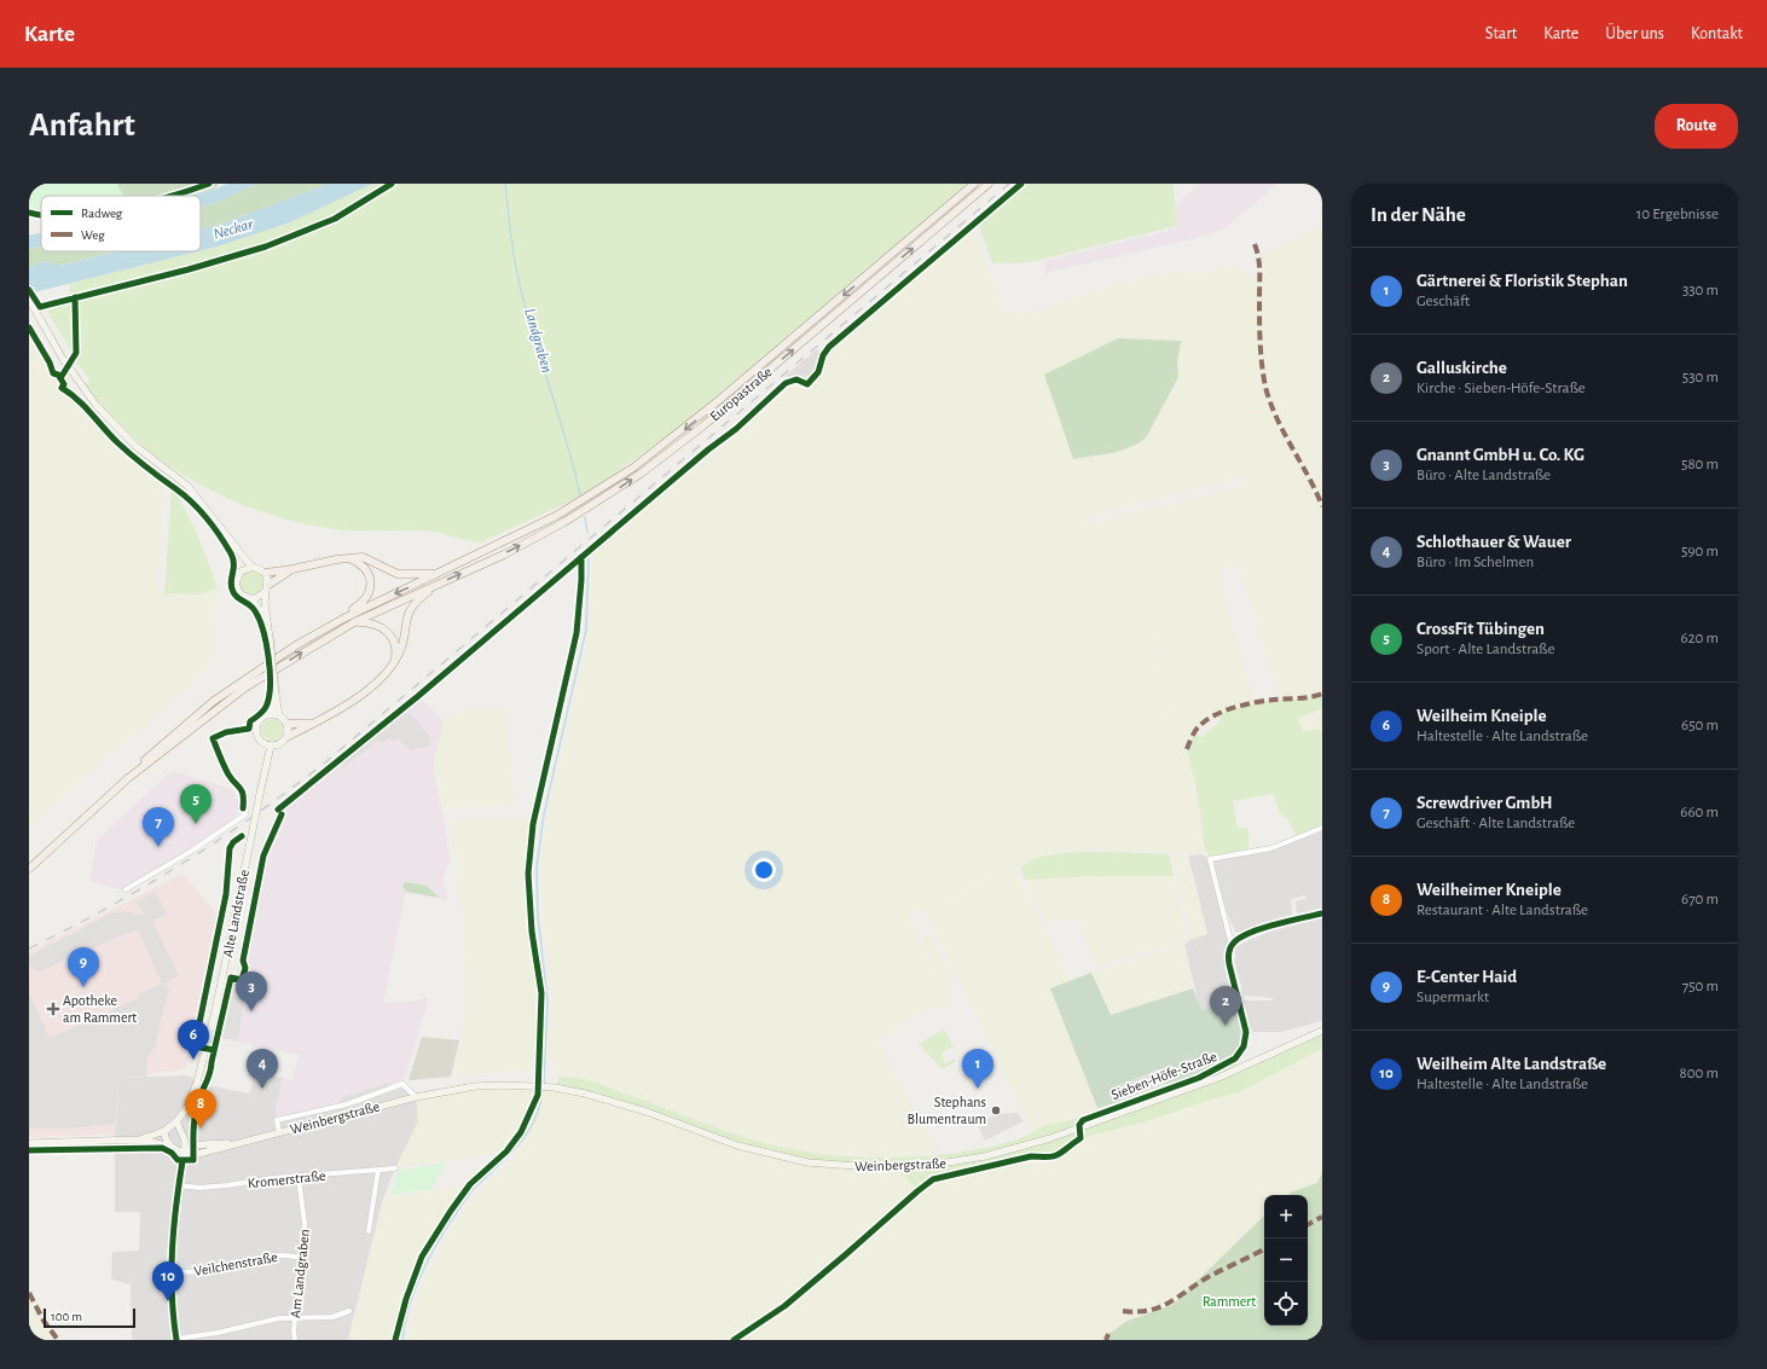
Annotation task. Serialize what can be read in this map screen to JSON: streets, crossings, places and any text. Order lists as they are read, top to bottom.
{
  "streets": {
    "main road": ["Europastraße"],
    "street": [
      "Alte Landstraße",
      "Sieben-Höfe-Straße",
      "Weinbergstraße",
      "Kromerstraße",
      "Veilchenstraße",
      "Am Landgraben"
    ]
  },
  "crossings": [
    ["Kromerstraße", "Am Landgraben"],
    ["Veilchenstraße", "Am Landgraben"]
  ],
  "water": ["Neckar", "Landgraben"],
  "parks": ["Rammert"],
  "places": {
    "health": ["Apotheke am Rammert"],
    "other": ["Stephans Blumentraum"]
  },
  "legend": ["Radweg", "Weg"],
  "scale_bar": "100 m",
  "page": {
    "header": "Karte",
    "nav": [
      "Start",
      "Karte",
      "Über uns",
      "Kontakt"
    ],
    "buttons": "Route",
    "title": "Anfahrt",
    "heading": ["In der Nähe", "10 Ergebnisse"],
    "list": [
      {
        "mark": "1",
        "name": "Gärtnerei & Floristik Stephan",
        "note": "Geschäft",
        "value": "330 m"
      },
      {
        "mark": "2",
        "name": "Galluskirche",
        "note": "Kirche · Sieben-Höfe-Straße",
        "value": "530 m"
      },
      {
        "mark": "3",
        "name": "Gnannt GmbH u. Co. KG",
        "note": "Büro · Alte Landstraße",
        "value": "580 m"
      },
      {
        "mark": "4",
        "name": "Schlothauer & Wauer",
        "note": "Büro · Im Schelmen",
        "value": "590 m"
      },
      {
        "mark": "5",
        "name": "CrossFit Tübingen",
        "note": "Sport · Alte Landstraße",
        "value": "620 m"
      },
      {
        "mark": "6",
        "name": "Weilheim Kneiple",
        "note": "Haltestelle · Alte Landstraße",
        "value": "650 m"
      },
      {
        "mark": "7",
        "name": "Screwdriver GmbH",
        "note": "Geschäft · Alte Landstraße",
        "value": "660 m"
      },
      {
        "mark": "8",
        "name": "Weilheimer Kneiple",
        "note": "Restaurant · Alte Landstraße",
        "value": "670 m"
      },
      {
        "mark": "9",
        "name": "E-Center Haid",
        "note": "Supermarkt",
        "value": "750 m"
      },
      {
        "mark": "10",
        "name": "Weilheim Alte Landstraße",
        "note": "Haltestelle · Alte Landstraße",
        "value": "800 m"
      }
    ],
    "pins": [
      "5",
      "7",
      "9",
      "3",
      "2",
      "6",
      "1",
      "4",
      "8",
      "10"
    ],
    "map_buttons": ["+", "−"],
    "scale": "100 m"
  }
}
